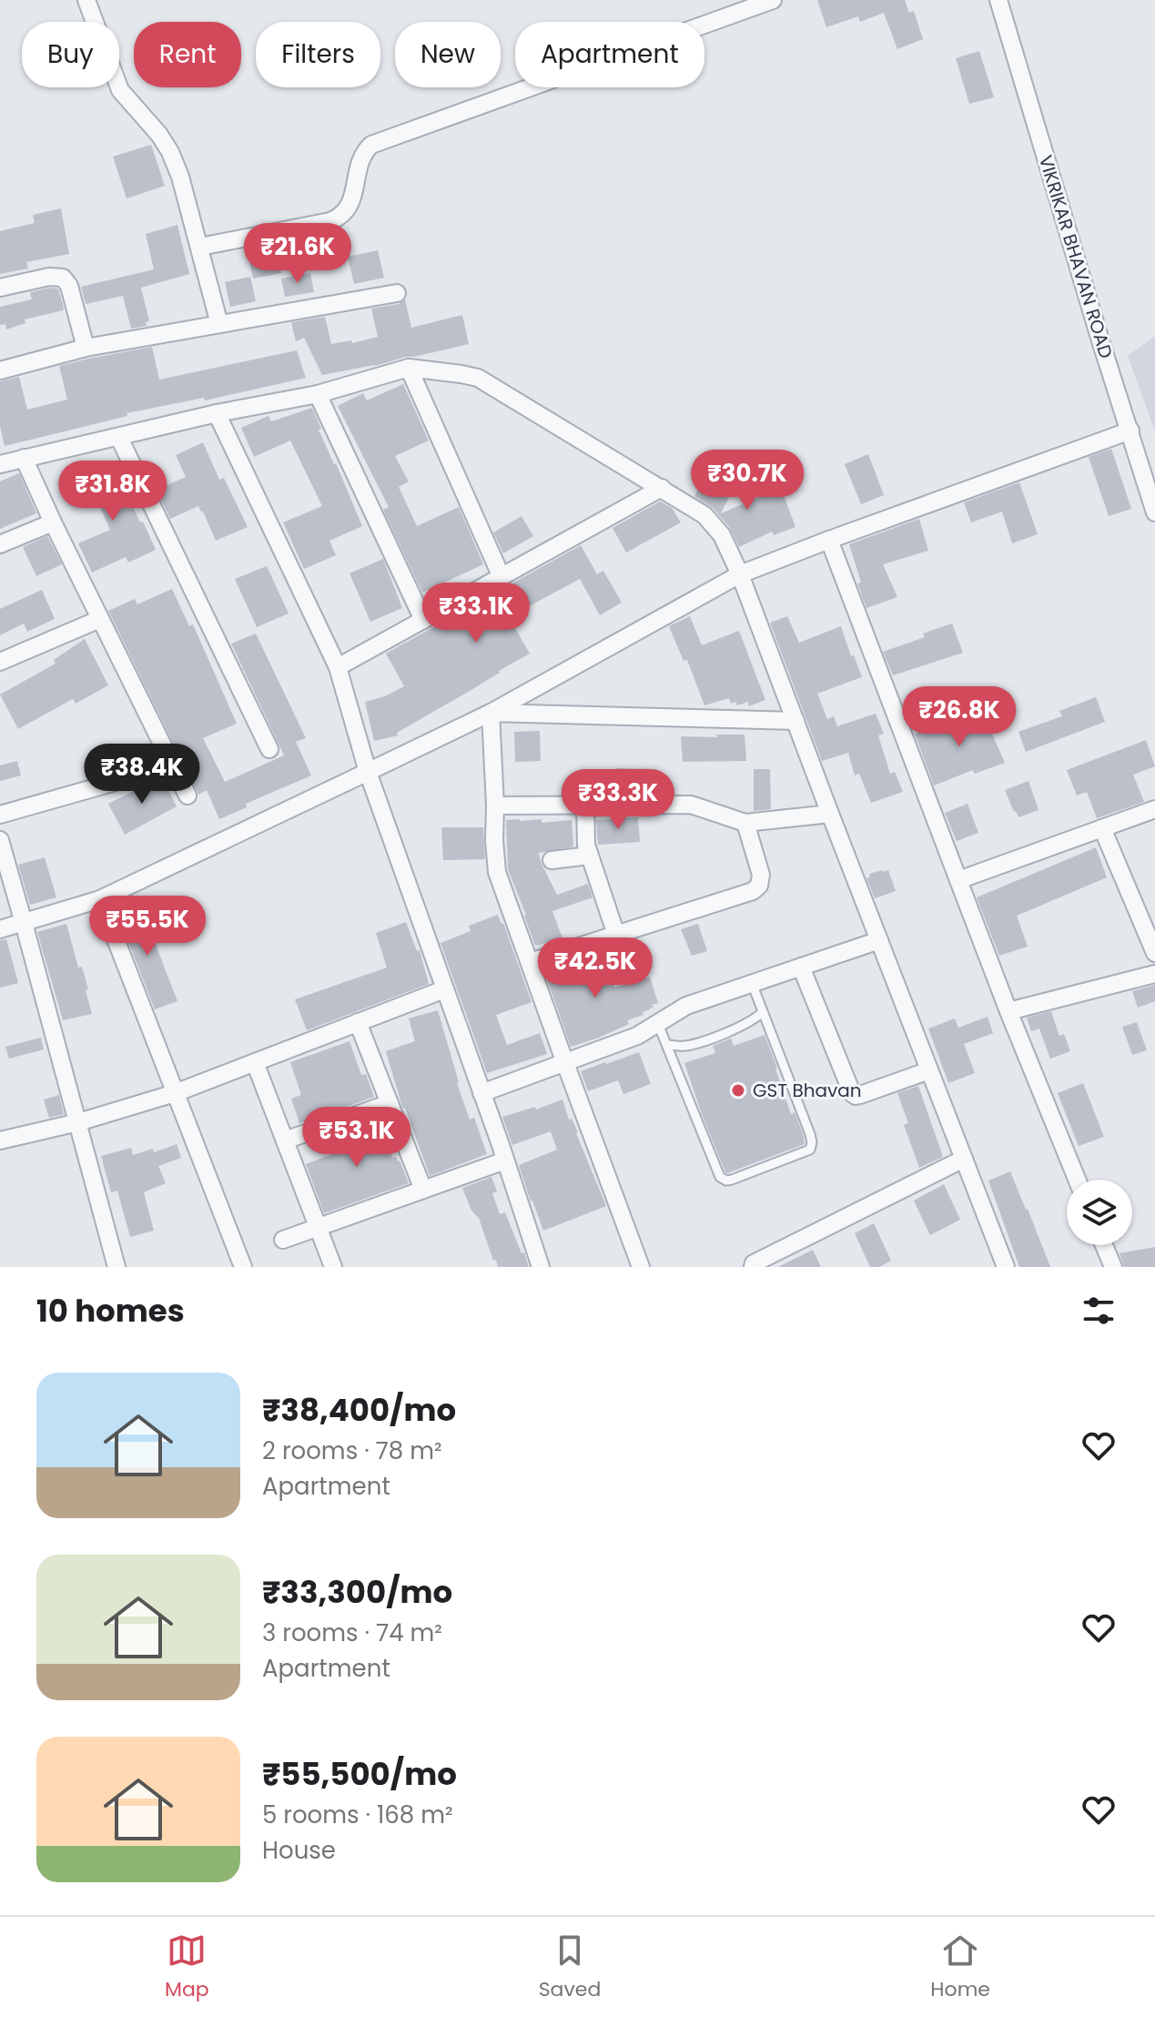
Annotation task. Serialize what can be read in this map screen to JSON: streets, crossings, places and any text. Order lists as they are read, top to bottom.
{
  "streets": {
    "street": ["VIKRIKAR BHAVAN ROAD"]
  },
  "places": ["GST Bhavan"],
  "page": {
    "chip": [
      "Buy",
      "Rent",
      "Filters",
      "New",
      "Apartment"
    ],
    "price": [
      "₹21.6K",
      "₹30.7K",
      "₹31.8K",
      "₹33.1K",
      "₹26.8K",
      "₹38.4K",
      "₹33.3K",
      "₹55.5K",
      "₹42.5K",
      "₹53.1K"
    ],
    "heading": "10 homes",
    "list": [
      {
        "name": "₹38,400/mo",
        "note": "2 rooms · 78 m² · Apartment"
      },
      {
        "name": "₹33,300/mo",
        "note": "3 rooms · 74 m² · Apartment"
      },
      {
        "name": "₹55,500/mo",
        "note": "5 rooms · 168 m² · House"
      }
    ],
    "tabs": ["Map", "Saved", "Home"]
  }
}
